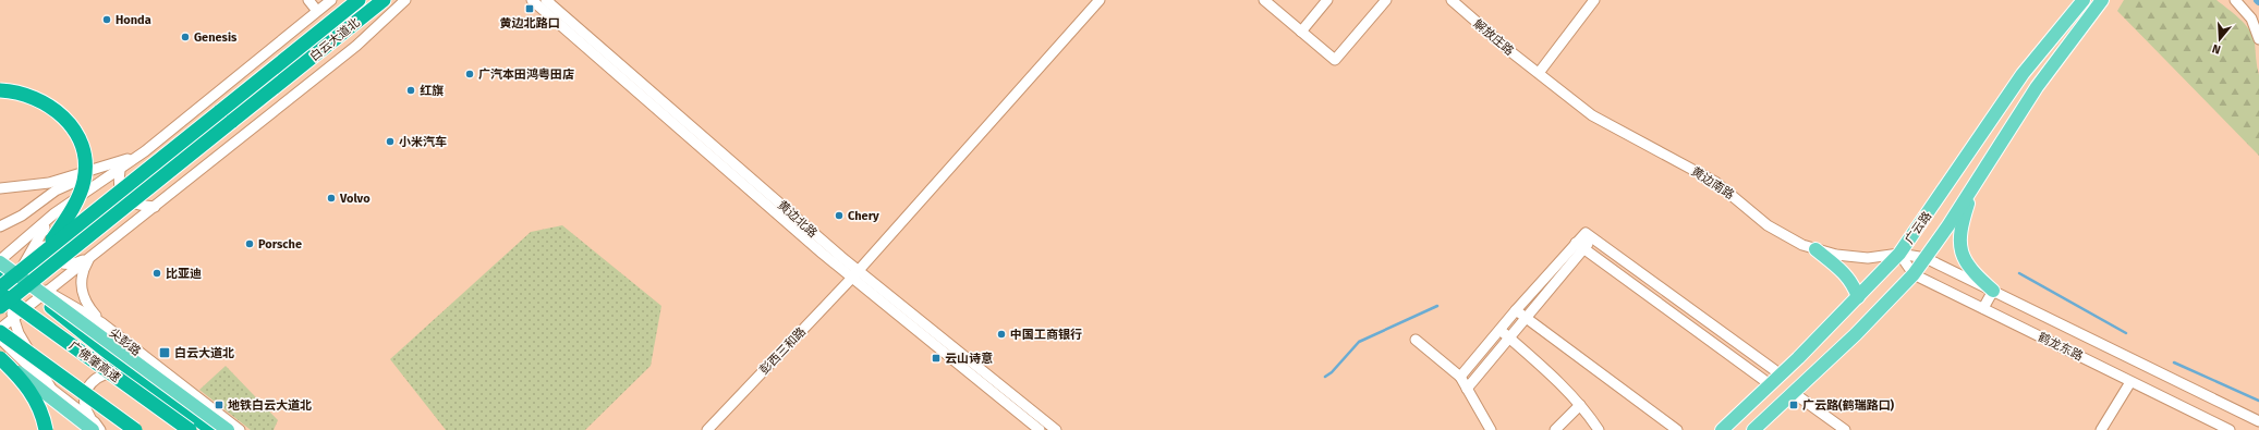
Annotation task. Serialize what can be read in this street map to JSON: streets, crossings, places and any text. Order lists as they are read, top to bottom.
{
  "streets": {
    "highway": ["白云大道北", "广佛肇高速"],
    "main road": ["广云路"],
    "street": [
      "解放庄路",
      "黄边南路",
      "黄边北路",
      "尖彭路",
      "鹤龙东路",
      "彭西三和路"
    ]
  },
  "crossings": [
    ["解放庄路", "黄边南路"],
    ["黄边南路", "广云路"],
    ["黄边南路", "鹤龙东路"],
    ["黄边北路", "彭西三和路"],
    ["广云路", "鹤龙东路"]
  ],
  "places": {
    "transit": [
      "黄边北路口",
      "白云大道北",
      "云山诗意",
      "地铁白云大道北",
      "广云路(鹤瑞路口)"
    ],
    "other": [
      "Honda",
      "Genesis",
      "广汽本田鸿粤田店",
      "红旗",
      "小米汽车",
      "Volvo",
      "Chery",
      "Porsche",
      "比亚迪",
      "中国工商银行"
    ]
  },
  "north": "bottom"
}
